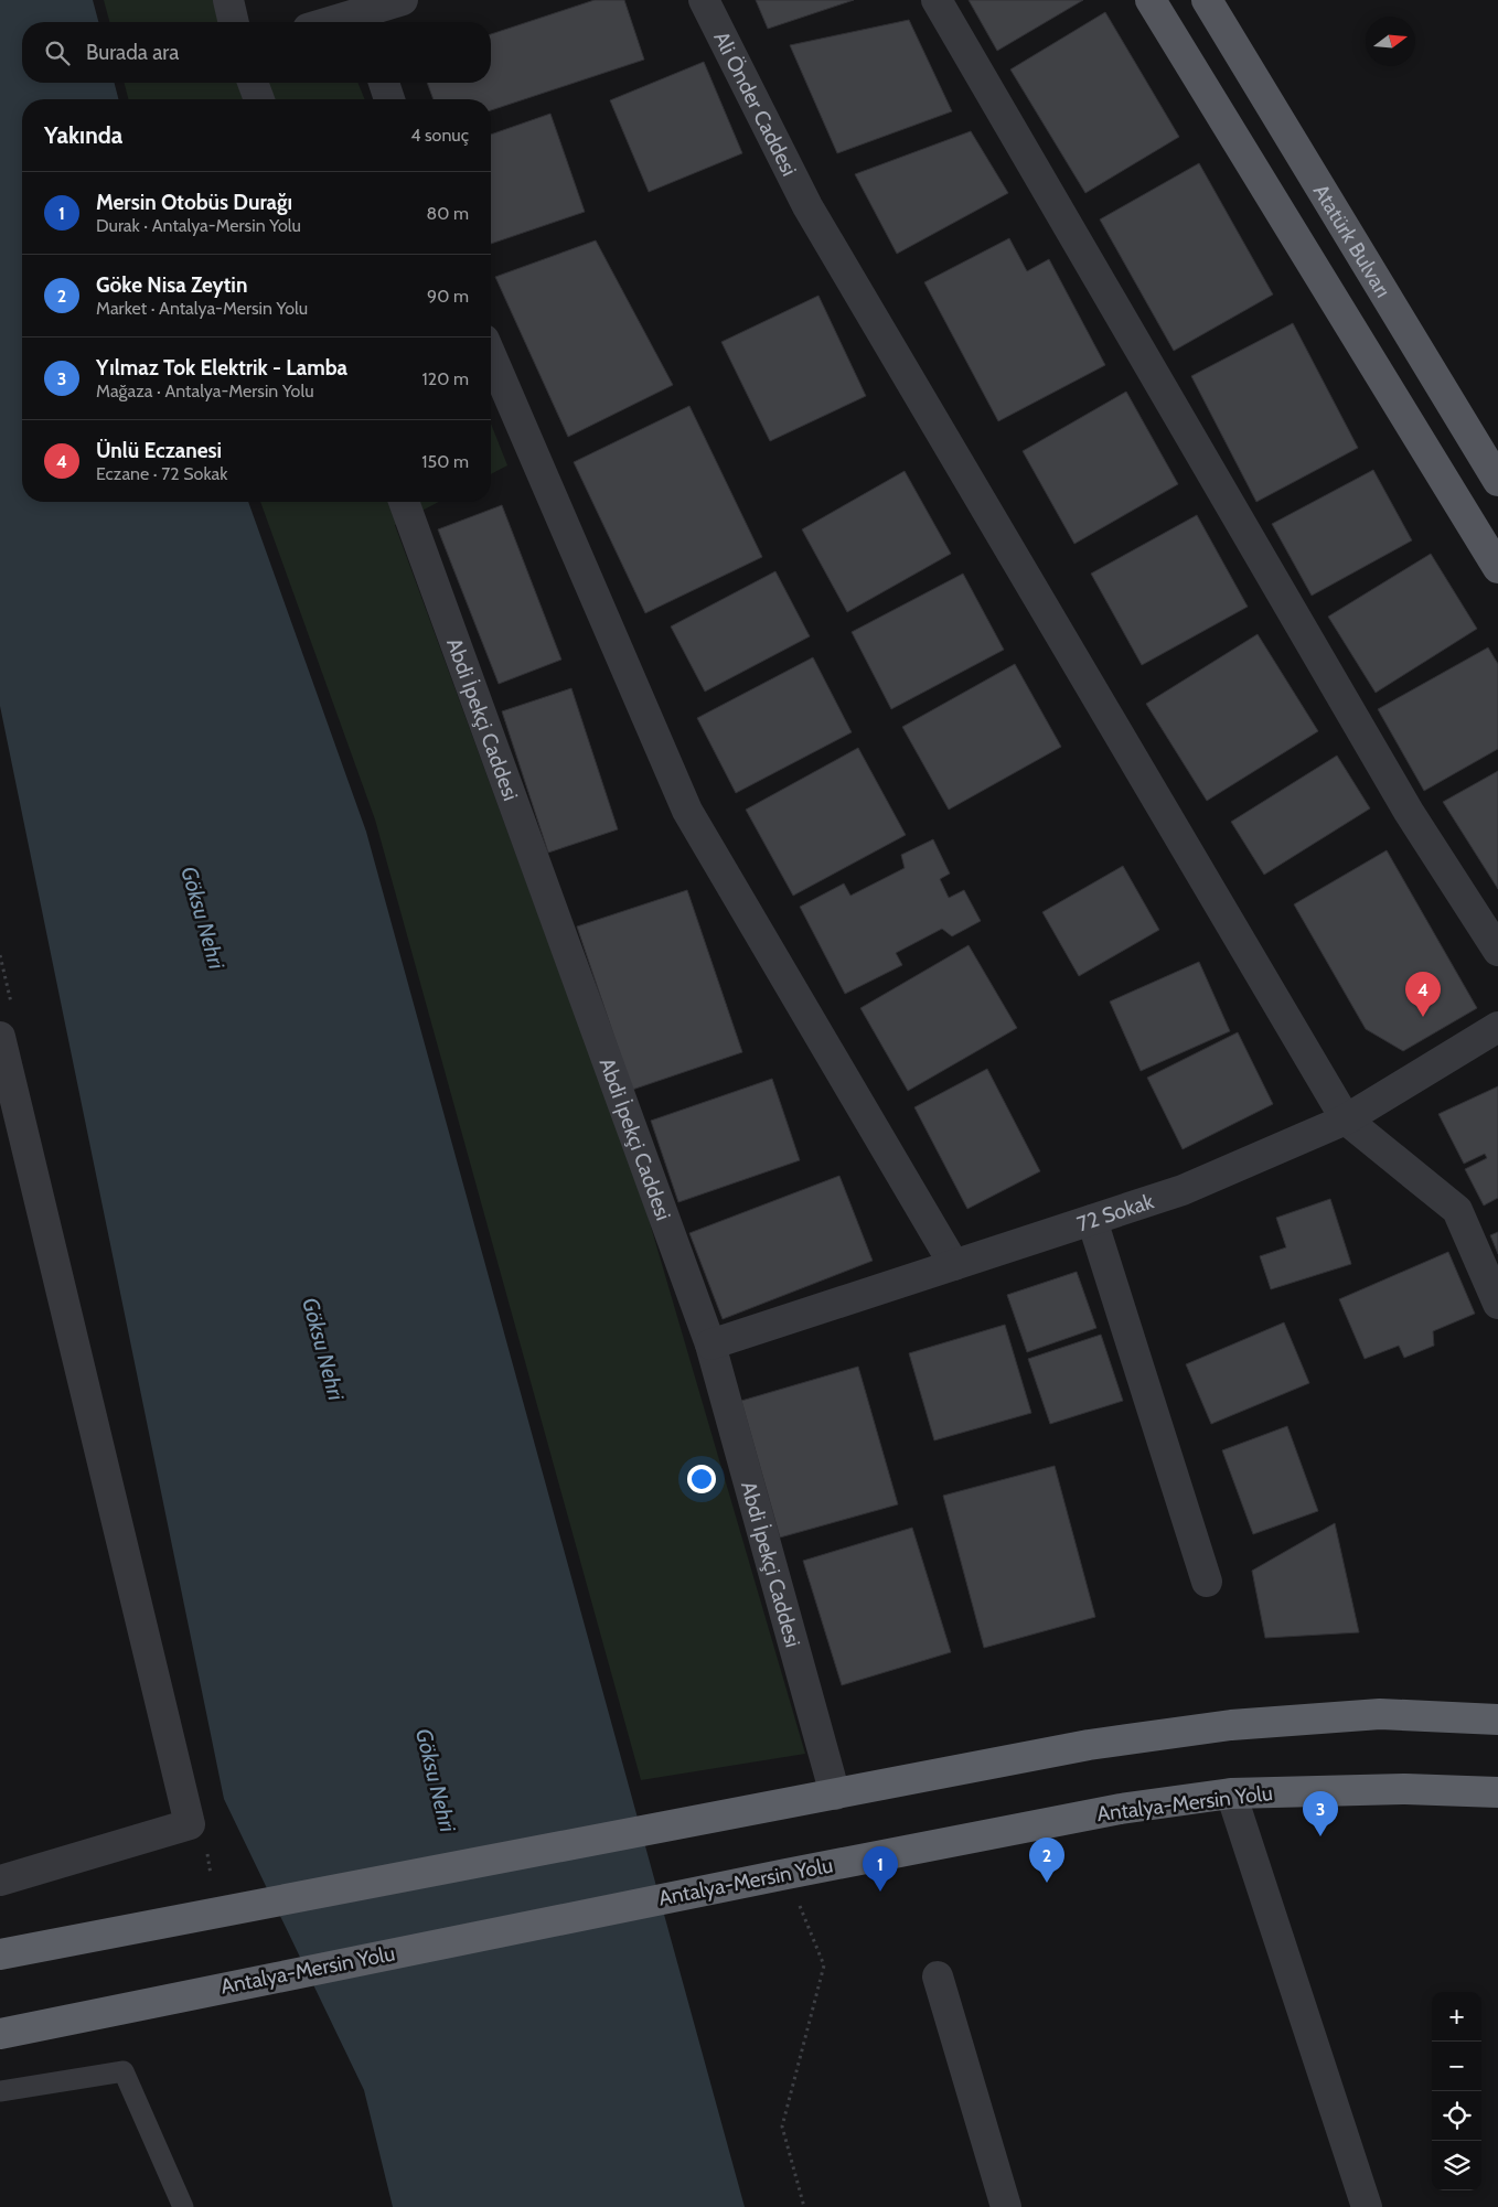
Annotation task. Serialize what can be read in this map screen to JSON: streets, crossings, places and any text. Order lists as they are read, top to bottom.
{
  "streets": {
    "highway": ["Antalya-Mersin Yolu"],
    "main road": ["Atatürk Bulvarı"],
    "street": ["Ali Önder Caddesi", "Abdi İpekçi Caddesi", "72 Sokak"]
  },
  "crossings": [
    ["Ali Önder Caddesi", "72 Sokak"],
    ["Abdi İpekçi Caddesi", "72 Sokak"]
  ],
  "water": ["Göksu Nehri"],
  "north": "right",
  "page": {
    "search": "Burada ara",
    "heading": ["Yakında", "4 sonuç"],
    "list": [
      {
        "mark": "1",
        "name": "Mersin Otobüs Durağı",
        "note": "Durak · Antalya-Mersin Yolu",
        "value": "80 m"
      },
      {
        "mark": "2",
        "name": "Göke Nisa Zeytin",
        "note": "Market · Antalya-Mersin Yolu",
        "value": "90 m"
      },
      {
        "mark": "3",
        "name": "Yılmaz Tok Elektrik - Lamba",
        "note": "Mağaza · Antalya-Mersin Yolu",
        "value": "120 m"
      },
      {
        "mark": "4",
        "name": "Ünlü Eczanesi",
        "note": "Eczane · 72 Sokak",
        "value": "150 m"
      }
    ],
    "pins": [
      "4",
      "3",
      "2",
      "1"
    ],
    "map_buttons": ["+", "−"]
  }
}
